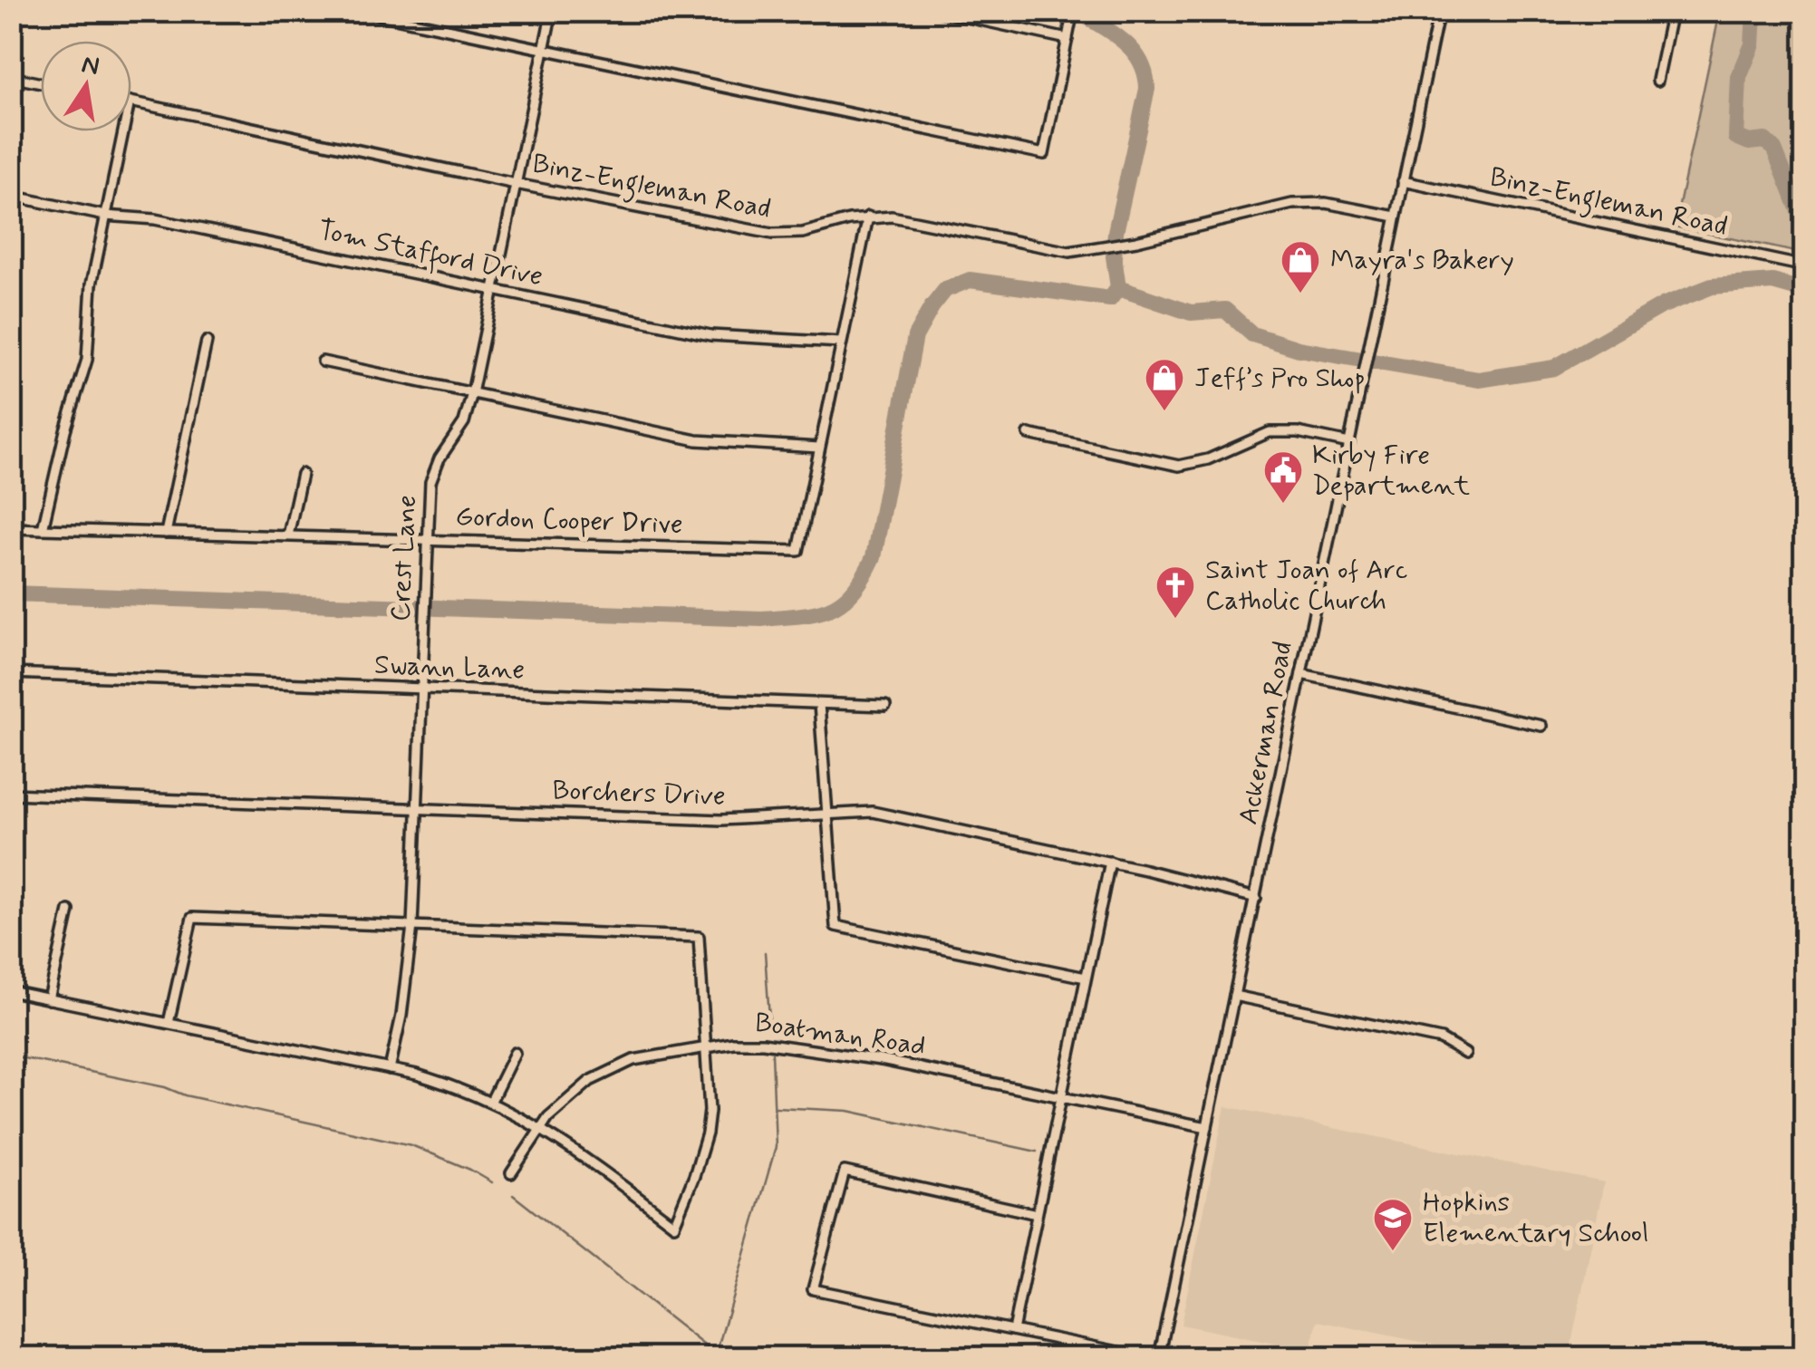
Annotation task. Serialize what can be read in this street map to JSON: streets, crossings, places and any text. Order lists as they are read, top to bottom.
{
  "streets": {
    "street": [
      "Binz-Engleman Road",
      "Tom Stafford Drive",
      "Gordon Cooper Drive",
      "Crest Lane",
      "Swann Lane",
      "Ackerman Road",
      "Borchers Drive",
      "Boatman Road"
    ]
  },
  "crossings": [
    ["Binz-Engleman Road", "Crest Lane"],
    ["Binz-Engleman Road", "Ackerman Road"],
    ["Tom Stafford Drive", "Crest Lane"],
    ["Gordon Cooper Drive", "Crest Lane"],
    ["Crest Lane", "Swann Lane"],
    ["Crest Lane", "Borchers Drive"],
    ["Ackerman Road", "Borchers Drive"],
    ["Ackerman Road", "Boatman Road"]
  ],
  "places": {
    "shop": ["Mayra's Bakery", "Jeff’s Pro Shop"],
    "public building": ["Kirby Fire Department"],
    "church": ["Saint Joan of Arc Catholic Church"],
    "school or university": ["Hopkins Elementary School"]
  },
  "north": "top"
}
